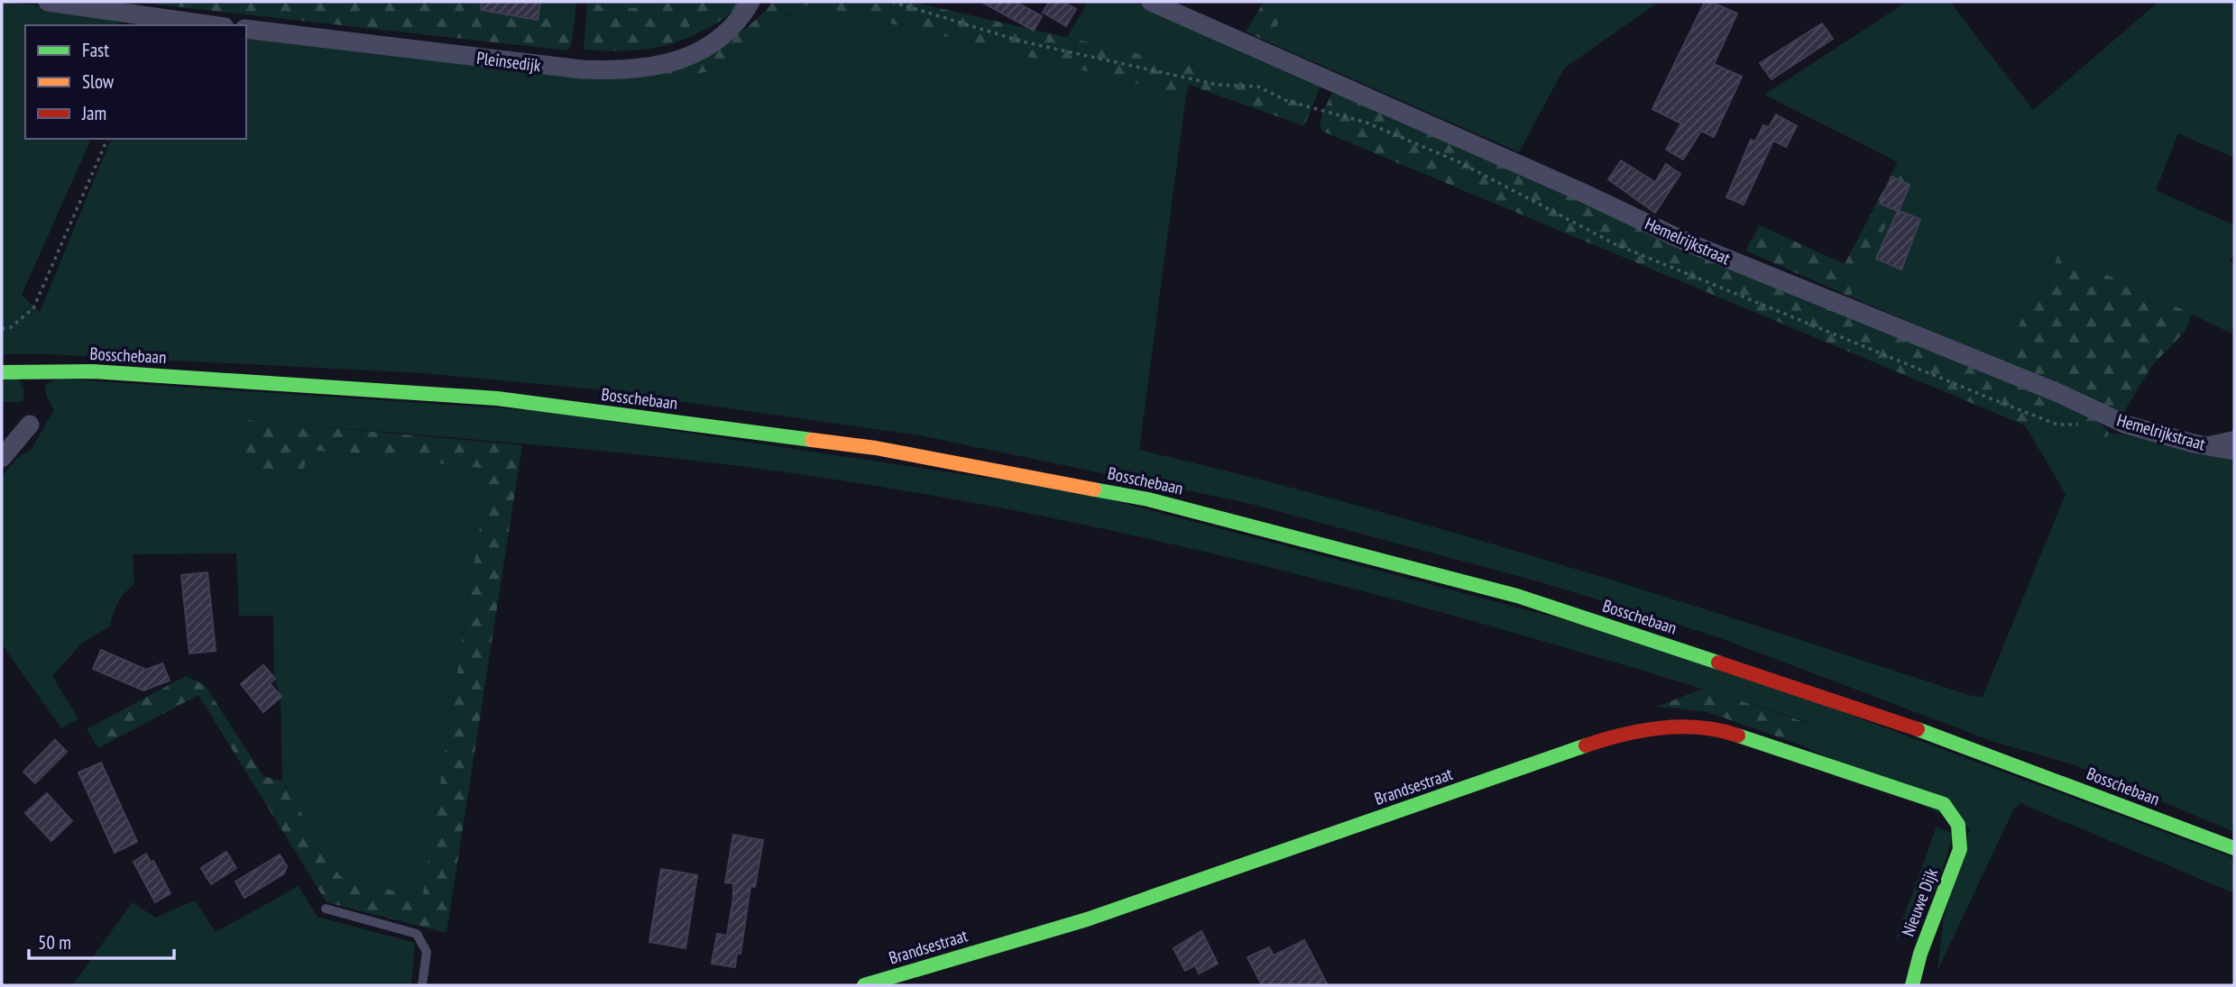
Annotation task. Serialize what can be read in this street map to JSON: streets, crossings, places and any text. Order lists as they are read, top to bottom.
{
  "streets": {
    "main road": ["Bosschebaan", "Brandsestraat", "Nieuwe Dijk"],
    "street": ["Pleinsedijk", "Hemelrijkstraat"]
  },
  "crossings": [
    ["Brandsestraat", "Nieuwe Dijk"]
  ],
  "legend": ["Fast", "Slow", "Jam"],
  "scale_bar": "50 m"
}
